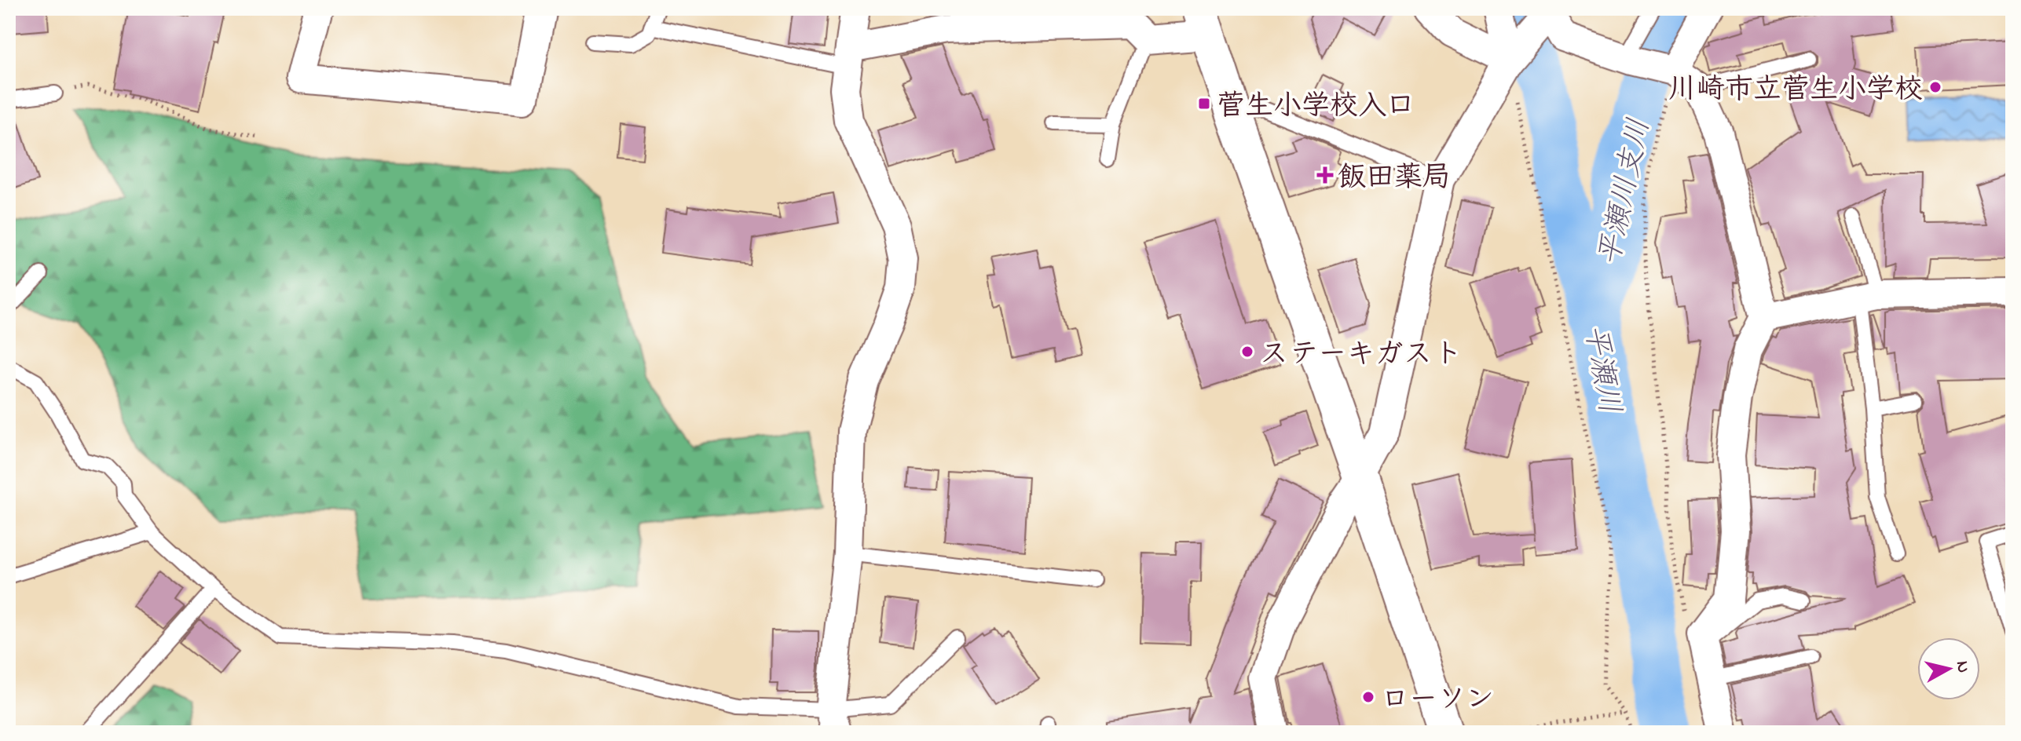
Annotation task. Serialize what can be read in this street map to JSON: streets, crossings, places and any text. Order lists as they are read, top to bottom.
{
  "water": ["平瀬川支川", "平瀬川"],
  "places": {
    "other": ["川崎市立菅生小学校", "ステーキガスト", "ローソン"],
    "transit": ["菅生小学校入口"],
    "health": ["飯田薬局"]
  },
  "north": "right"
}
